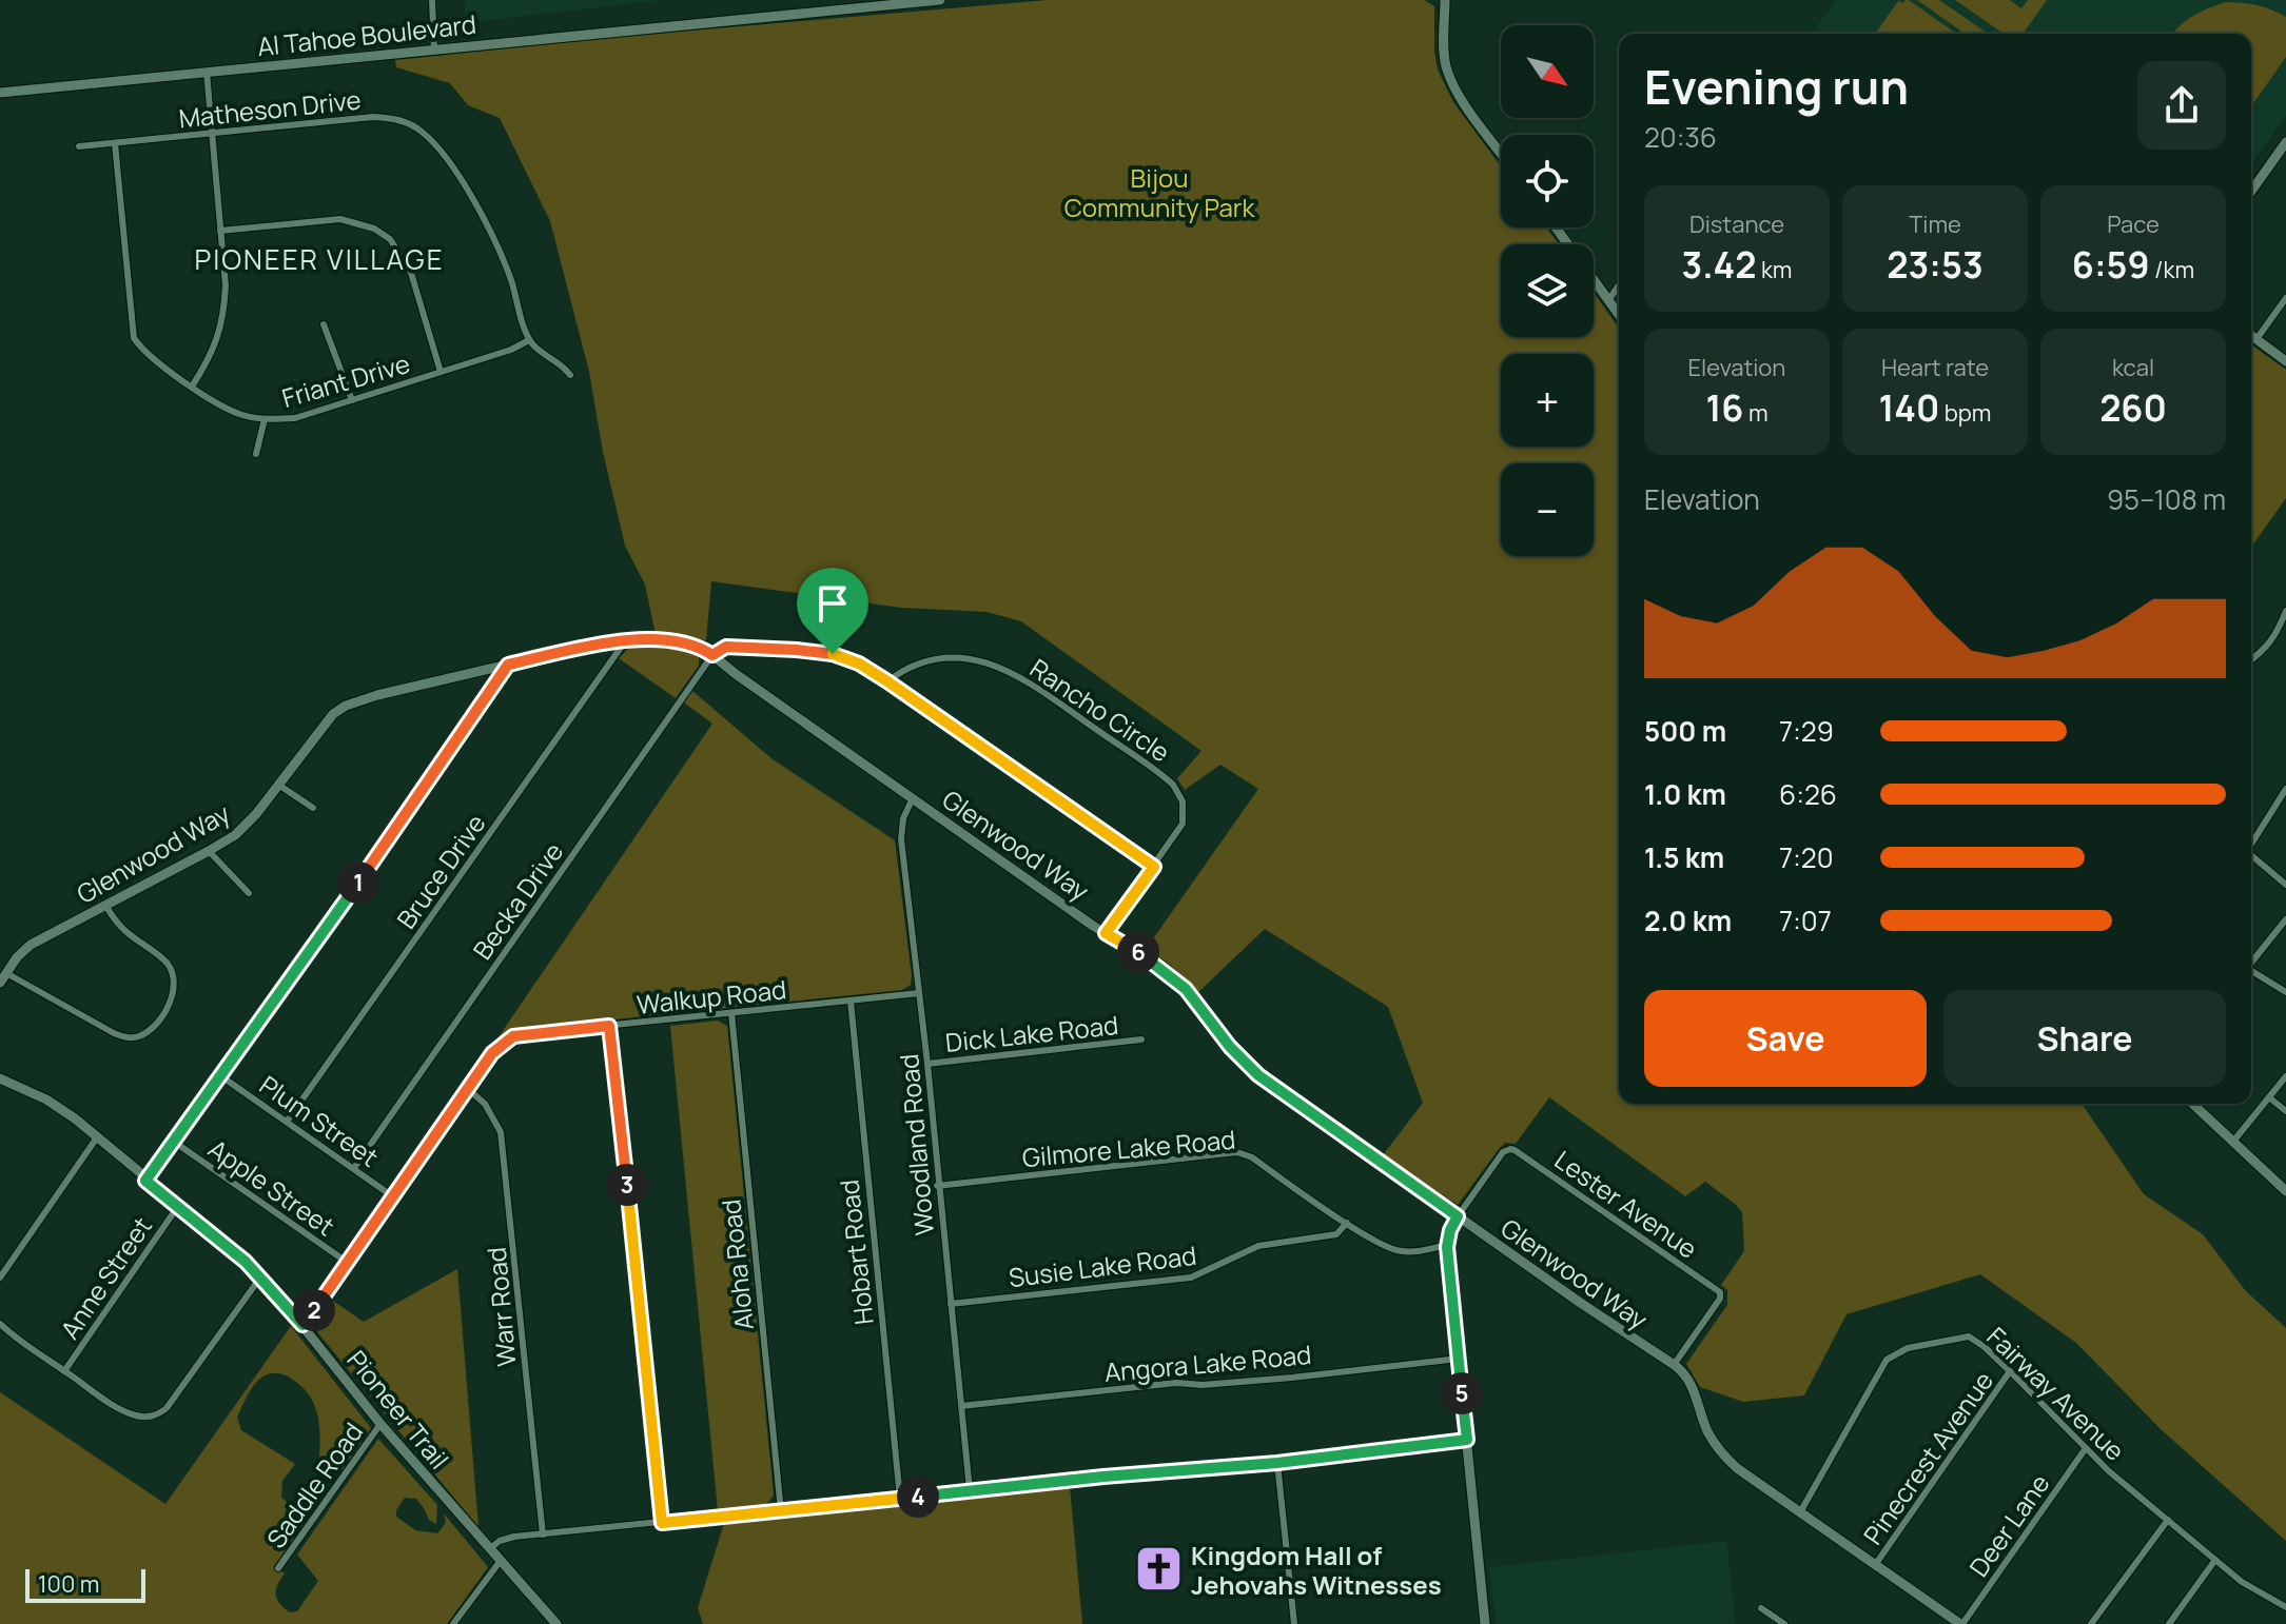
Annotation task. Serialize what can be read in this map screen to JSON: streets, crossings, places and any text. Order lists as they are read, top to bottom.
{
  "streets": {
    "street": [
      "Al Tahoe Boulevard",
      "Matheson Drive",
      "Friant Drive",
      "Rancho Circle",
      "Glenwood Way",
      "Bruce Drive",
      "Becka Drive",
      "Walkup Road",
      "Dick Lake Road",
      "Plum Street",
      "Woodland Road",
      "Gilmore Lake Road",
      "Apple Street",
      "Lester Avenue",
      "Hobart Road",
      "Aloha Road",
      "Susie Lake Road",
      "Anne Street",
      "Warr Road",
      "Angora Lake Road",
      "Fairway Avenue",
      "Pioneer Trail",
      "Pinecrest Avenue",
      "Saddle Road",
      "Deer Lane"
    ]
  },
  "crossings": [
    ["Matheson Drive", "Friant Drive"],
    ["Rancho Circle", "Glenwood Way"],
    ["Glenwood Way", "Bruce Drive"],
    ["Glenwood Way", "Becka Drive"],
    ["Glenwood Way", "Woodland Road"],
    ["Glenwood Way", "Lester Avenue"],
    ["Glenwood Way", "Fairway Avenue"],
    ["Glenwood Way", "Pinecrest Avenue"],
    ["Glenwood Way", "Deer Lane"],
    ["Bruce Drive", "Plum Street"],
    ["Becka Drive", "Plum Street"],
    ["Walkup Road", "Plum Street"],
    ["Walkup Road", "Woodland Road"],
    ["Walkup Road", "Apple Street"],
    ["Walkup Road", "Hobart Road"],
    ["Walkup Road", "Aloha Road"],
    ["Walkup Road", "Warr Road"],
    ["Walkup Road", "Pioneer Trail"],
    ["Dick Lake Road", "Woodland Road"],
    ["Woodland Road", "Gilmore Lake Road"],
    ["Woodland Road", "Susie Lake Road"],
    ["Woodland Road", "Angora Lake Road"],
    ["Gilmore Lake Road", "Susie Lake Road"],
    ["Anne Street", "Pioneer Trail"],
    ["Fairway Avenue", "Pinecrest Avenue"],
    ["Fairway Avenue", "Deer Lane"],
    ["Pioneer Trail", "Saddle Road"]
  ],
  "districts": ["PIONEER VILLAGE"],
  "parks": ["Bijou Community Park"],
  "places": {
    "church": ["Kingdom Hall of Jehovahs Witnesses"]
  },
  "scale_bar": "100 m",
  "north": "bottom right",
  "page": {
    "map_buttons": ["+", "−"],
    "heading": ["Evening run", "20:36"],
    "stats": [
      ["Distance", "3.42 km"],
      ["Time", "23:53"],
      ["Pace", "6:59 /km"],
      ["Elevation", "16 m"],
      ["Heart rate", "140 bpm"],
      ["kcal", "260"]
    ],
    "chart": ["Elevation", "95–108 m"],
    "list": [
      {
        "name": "500 m",
        "note": "7:29"
      },
      {
        "name": "1.0 km",
        "note": "6:26"
      },
      {
        "name": "1.5 km",
        "note": "7:20"
      },
      {
        "name": "2.0 km",
        "note": "7:07"
      }
    ],
    "pins": [
      "1",
      "6",
      "3",
      "2",
      "5",
      "4"
    ],
    "buttons": ["Save", "Share"],
    "scale": "100 m"
  }
}
